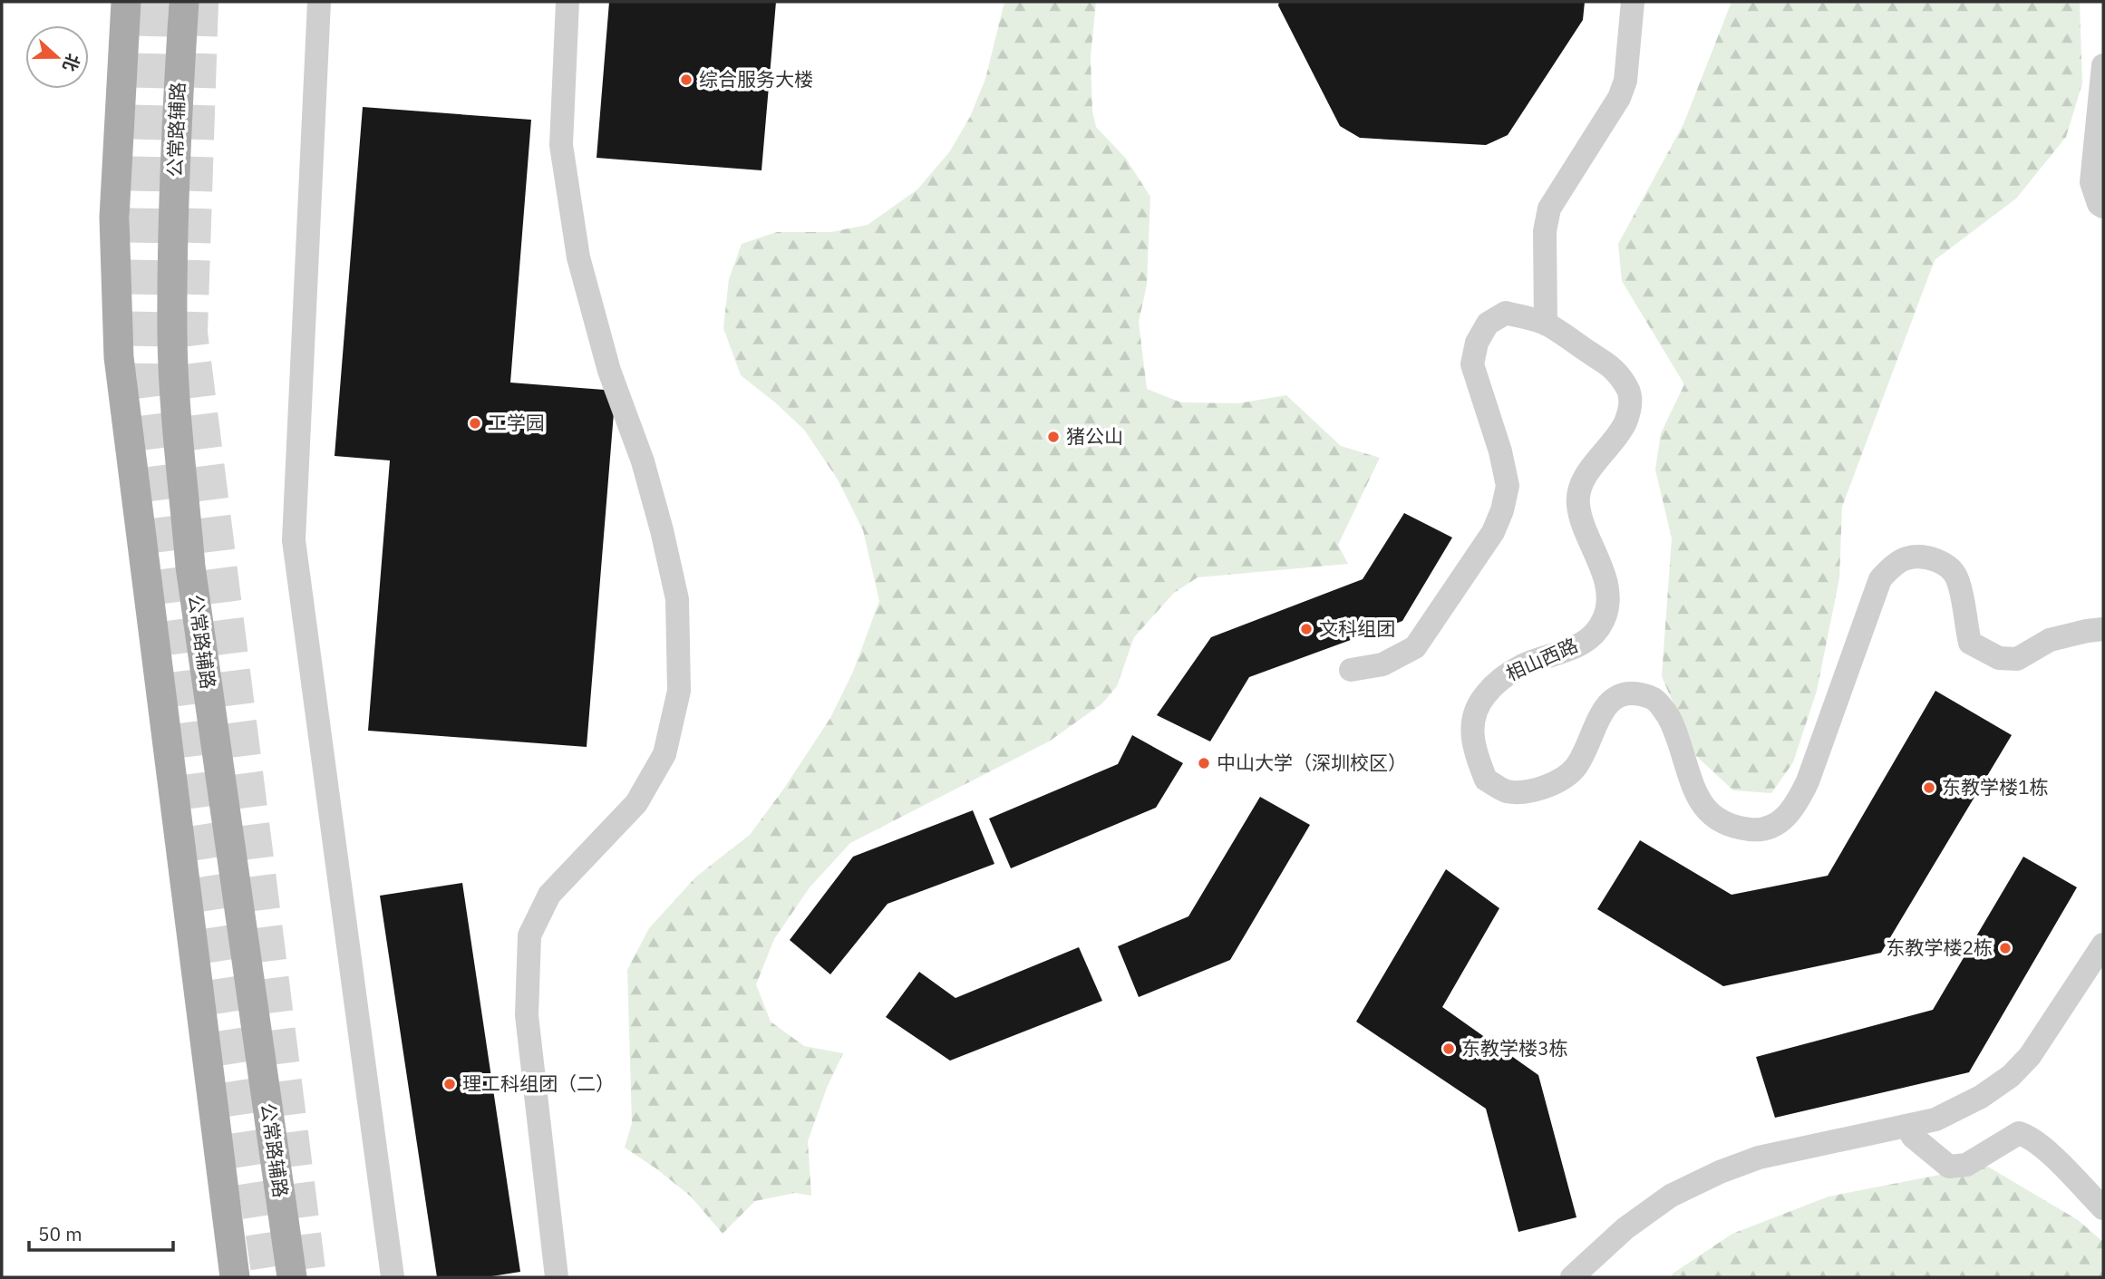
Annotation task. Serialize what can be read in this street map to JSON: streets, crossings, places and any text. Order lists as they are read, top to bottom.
{
  "streets": {
    "main road": ["公常路辅路"],
    "lane": ["相山西路"]
  },
  "places": [
    "综合服务大楼",
    "工学园",
    "猪公山",
    "文科组团",
    "中山大学（深圳校区）",
    "东教学楼1栋",
    "东教学楼2栋",
    "东教学楼3栋",
    "理工科组团（二）"
  ],
  "scale_bar": "50 m",
  "north": "right"
}
